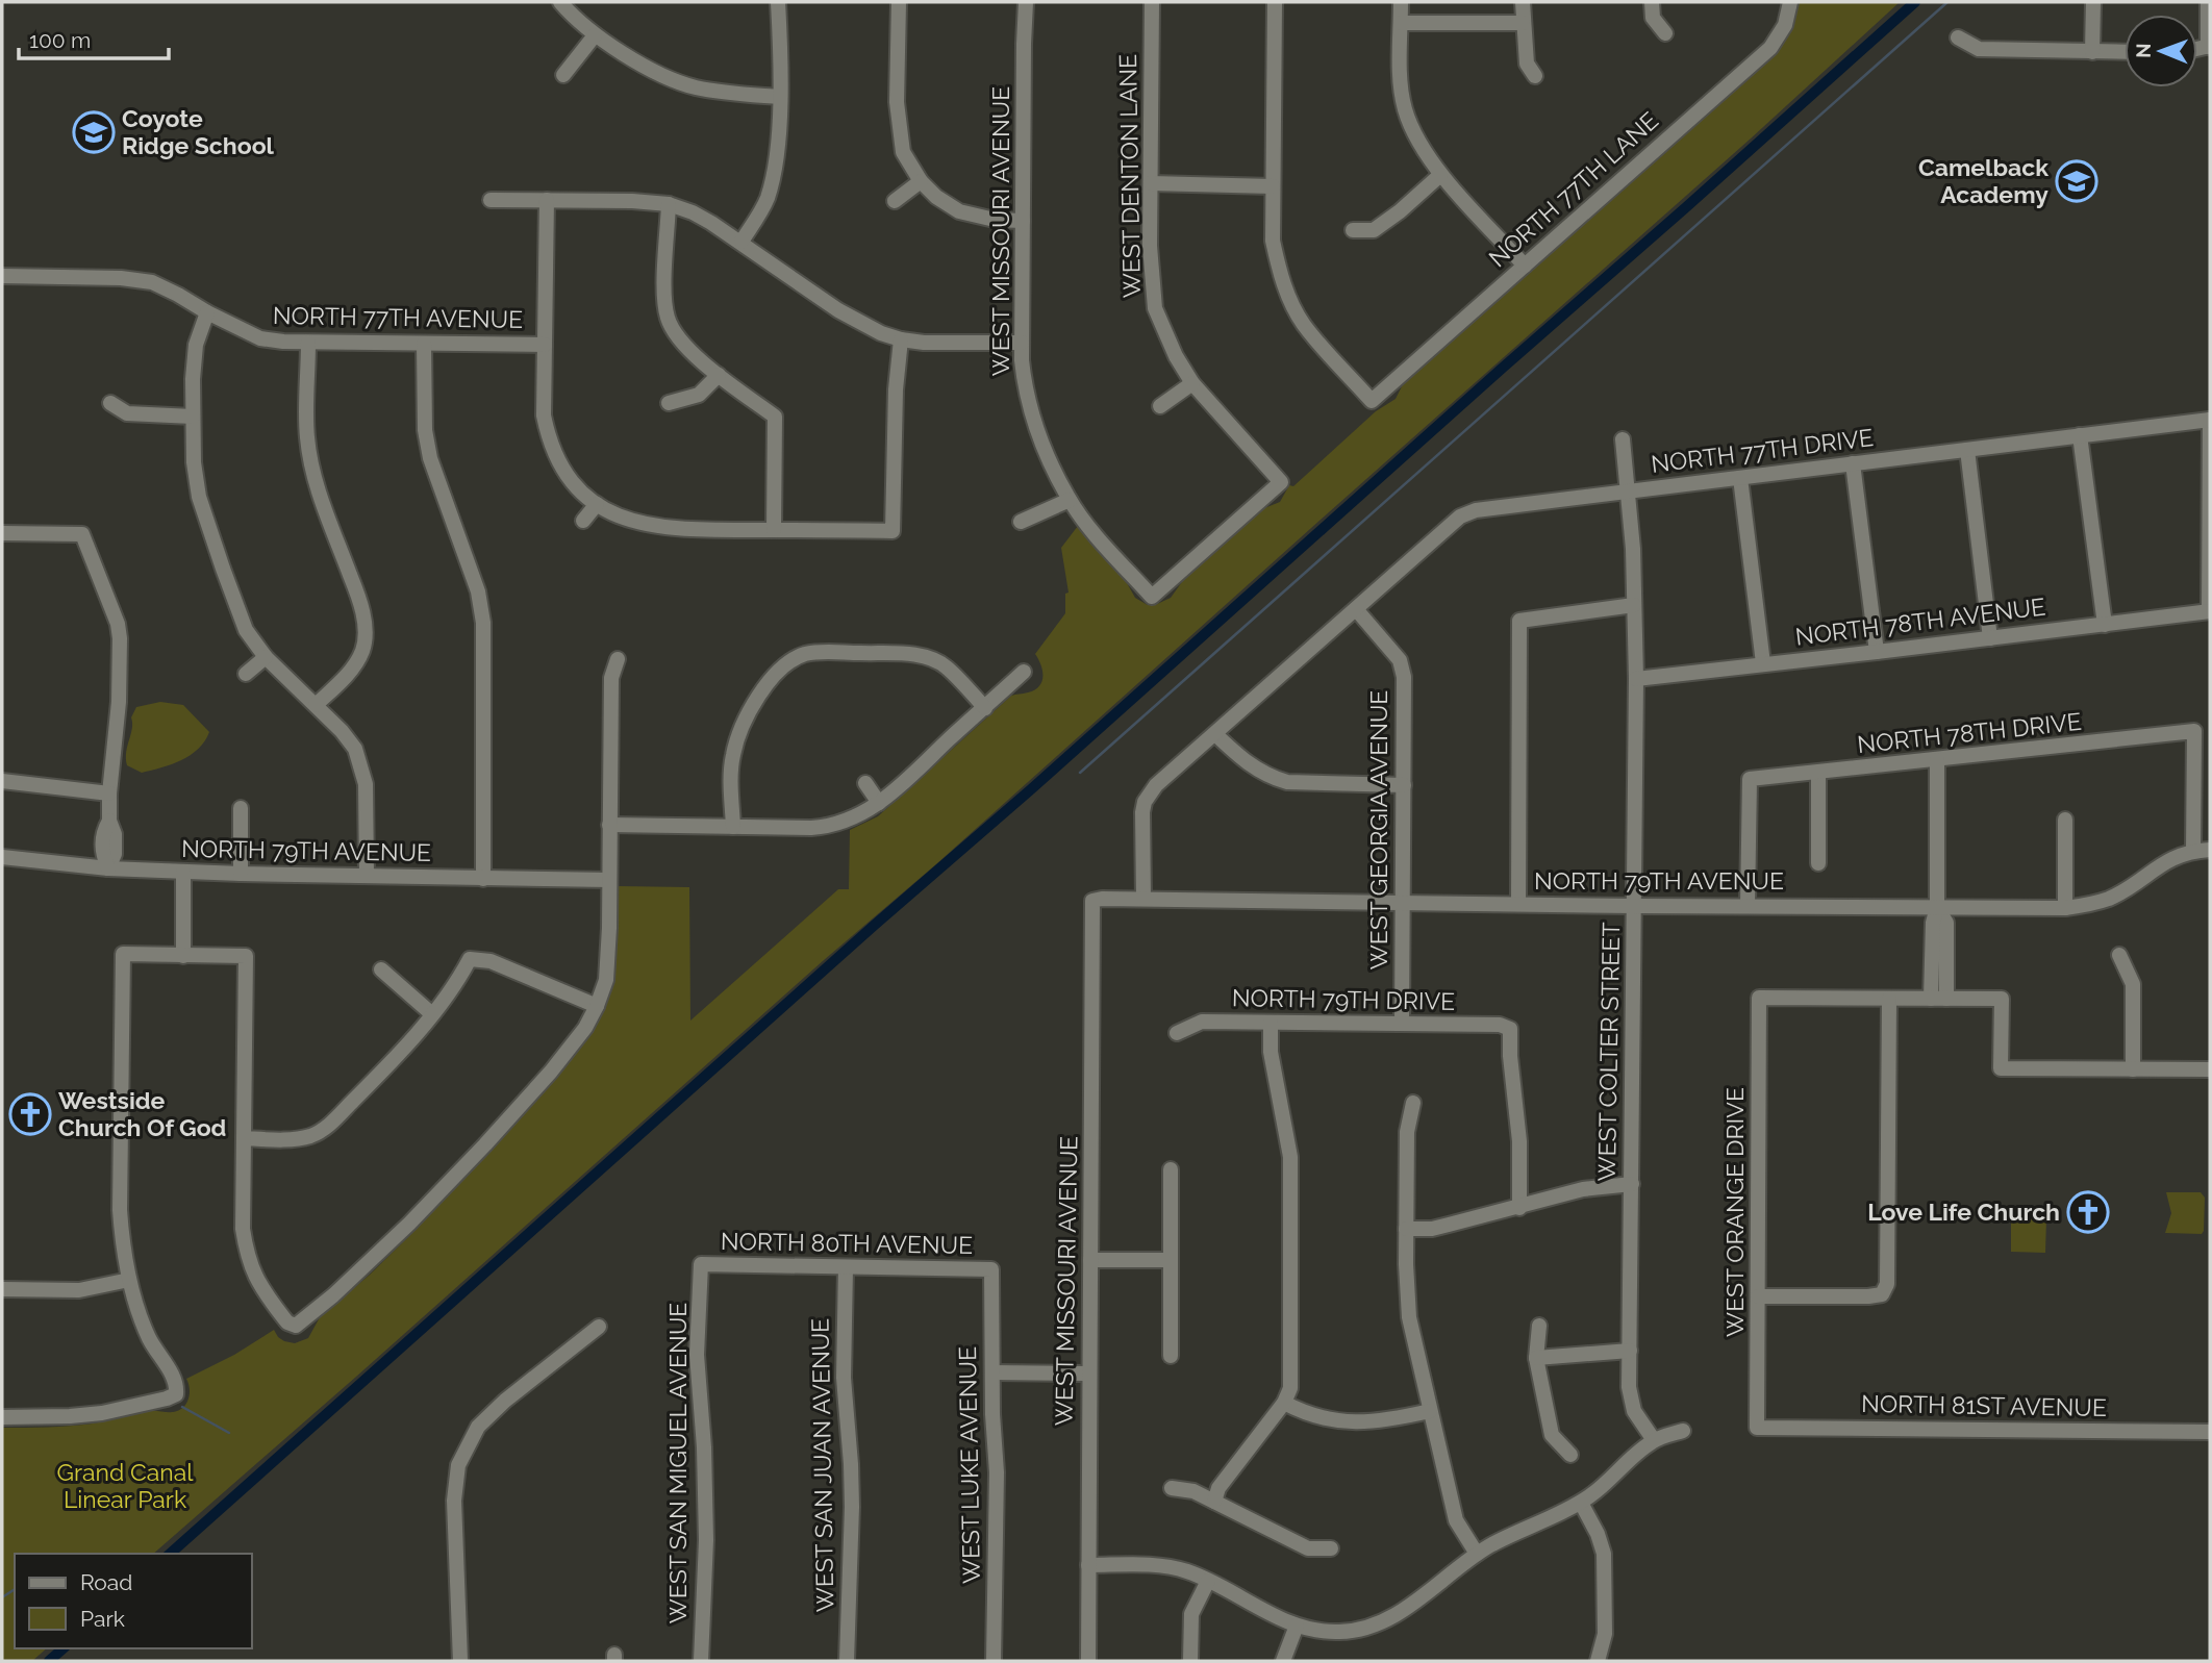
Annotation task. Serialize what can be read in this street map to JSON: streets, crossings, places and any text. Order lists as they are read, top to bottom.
{
  "streets": {
    "street": [
      "WEST DENTON LANE",
      "NORTH 77TH LANE",
      "WEST MISSOURI AVENUE",
      "NORTH 77TH AVENUE",
      "NORTH 77TH DRIVE",
      "NORTH 78TH AVENUE",
      "NORTH 78TH DRIVE",
      "WEST GEORGIA AVENUE",
      "NORTH 79TH AVENUE",
      "NORTH 79TH DRIVE",
      "WEST COLTER STREET",
      "WEST ORANGE DRIVE",
      "NORTH 80TH AVENUE",
      "NORTH 81ST AVENUE",
      "WEST SAN MIGUEL AVENUE",
      "WEST SAN JUAN AVENUE",
      "WEST LUKE AVENUE"
    ]
  },
  "crossings": [
    ["WEST DENTON LANE", "WEST MISSOURI AVENUE"],
    ["WEST MISSOURI AVENUE", "NORTH 79TH AVENUE"],
    ["NORTH 77TH DRIVE", "WEST GEORGIA AVENUE"],
    ["NORTH 77TH DRIVE", "NORTH 79TH AVENUE"],
    ["NORTH 77TH DRIVE", "WEST COLTER STREET"],
    ["NORTH 78TH AVENUE", "WEST COLTER STREET"],
    ["NORTH 78TH DRIVE", "NORTH 79TH AVENUE"],
    ["WEST GEORGIA AVENUE", "NORTH 79TH AVENUE"],
    ["WEST GEORGIA AVENUE", "NORTH 79TH DRIVE"],
    ["NORTH 79TH AVENUE", "WEST COLTER STREET"],
    ["WEST ORANGE DRIVE", "NORTH 81ST AVENUE"],
    ["NORTH 80TH AVENUE", "WEST SAN MIGUEL AVENUE"],
    ["NORTH 80TH AVENUE", "WEST SAN JUAN AVENUE"],
    ["NORTH 80TH AVENUE", "WEST LUKE AVENUE"]
  ],
  "parks": ["Grand Canal Linear Park"],
  "places": {
    "school or university": ["Coyote Ridge School", "Camelback Academy"],
    "church": ["Westside Church Of God", "Love Life Church"]
  },
  "legend": ["Road", "Park"],
  "scale_bar": "100 m",
  "north": "left"
}
